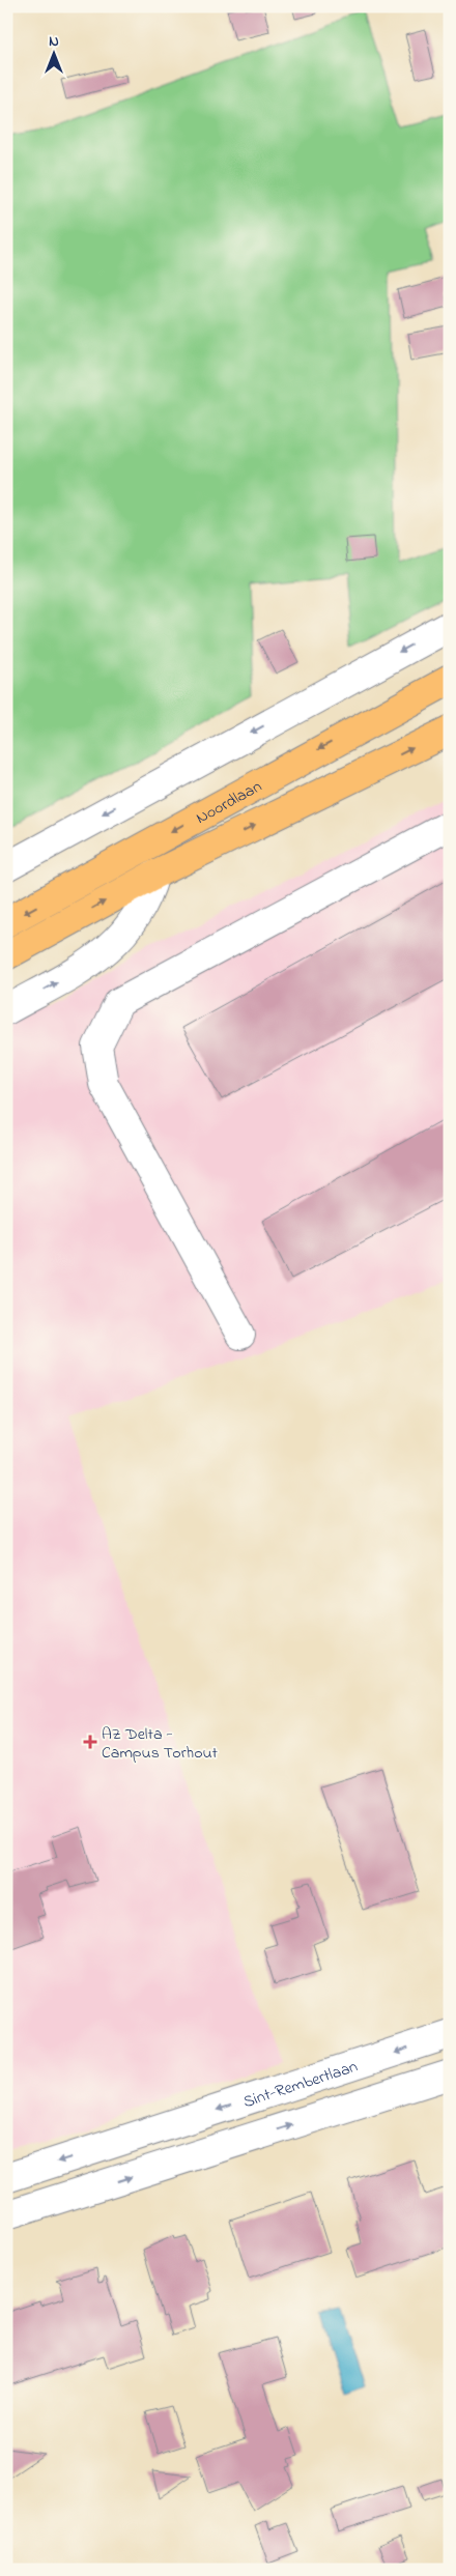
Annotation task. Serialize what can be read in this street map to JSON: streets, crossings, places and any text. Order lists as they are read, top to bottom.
{
  "streets": {
    "main road": ["Noordlaan"],
    "street": ["Sint-Rembertlaan"]
  },
  "places": {
    "health": ["AZ Delta - Campus Torhout"]
  },
  "north": "top"
}
